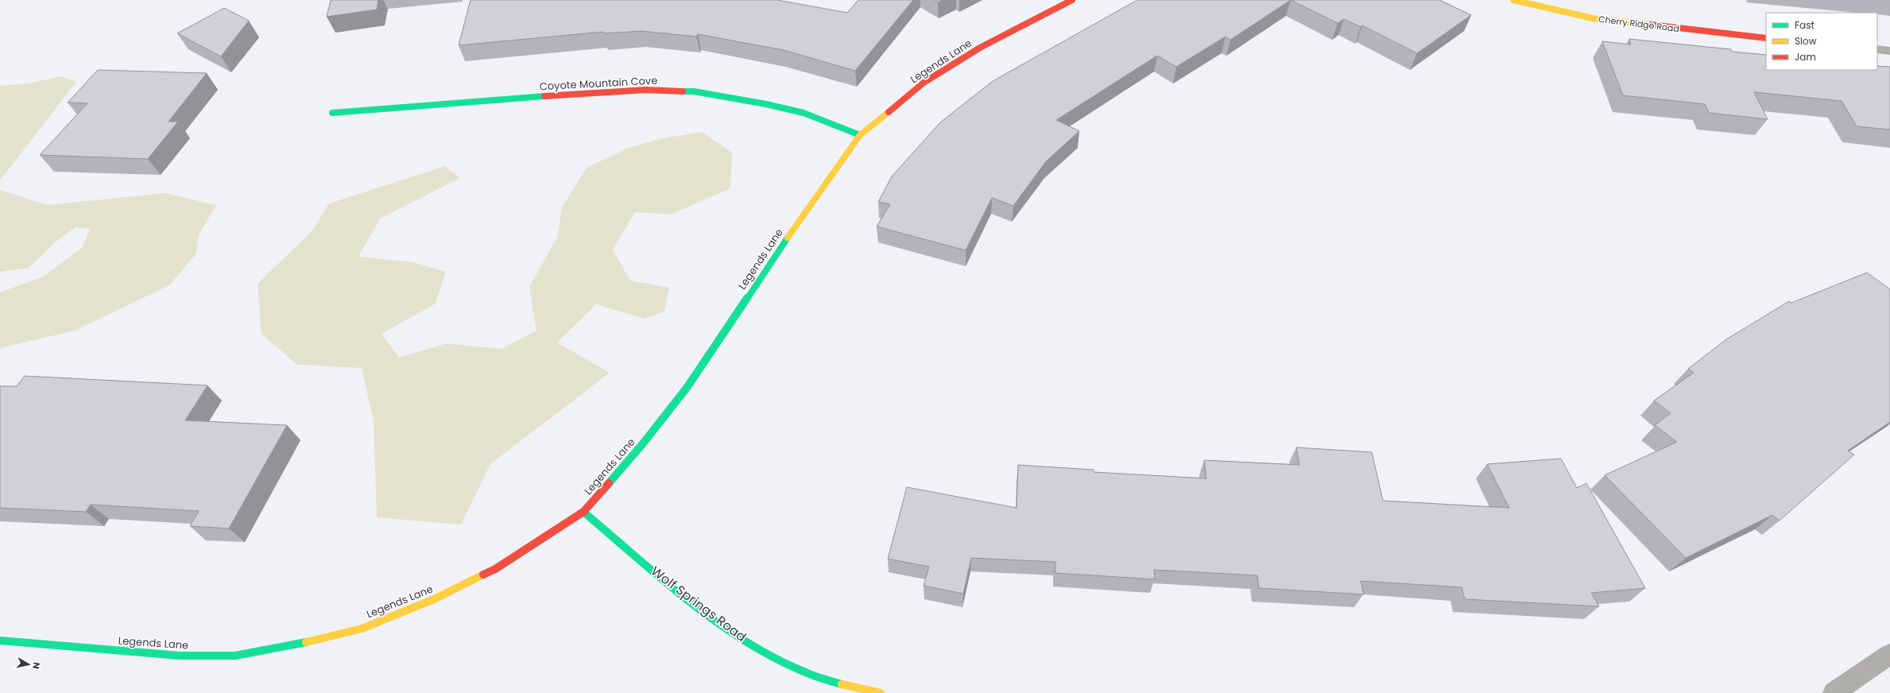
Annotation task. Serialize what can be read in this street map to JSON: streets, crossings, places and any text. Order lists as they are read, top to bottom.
{
  "streets": {
    "street": [
      "Cherry Ridge Road",
      "Legends Lane",
      "Coyote Mountain Cove",
      "Wolf Springs Road"
    ]
  },
  "crossings": [
    ["Legends Lane", "Coyote Mountain Cove"],
    ["Legends Lane", "Wolf Springs Road"]
  ],
  "legend": ["Fast", "Slow", "Jam"],
  "north": "right"
}
